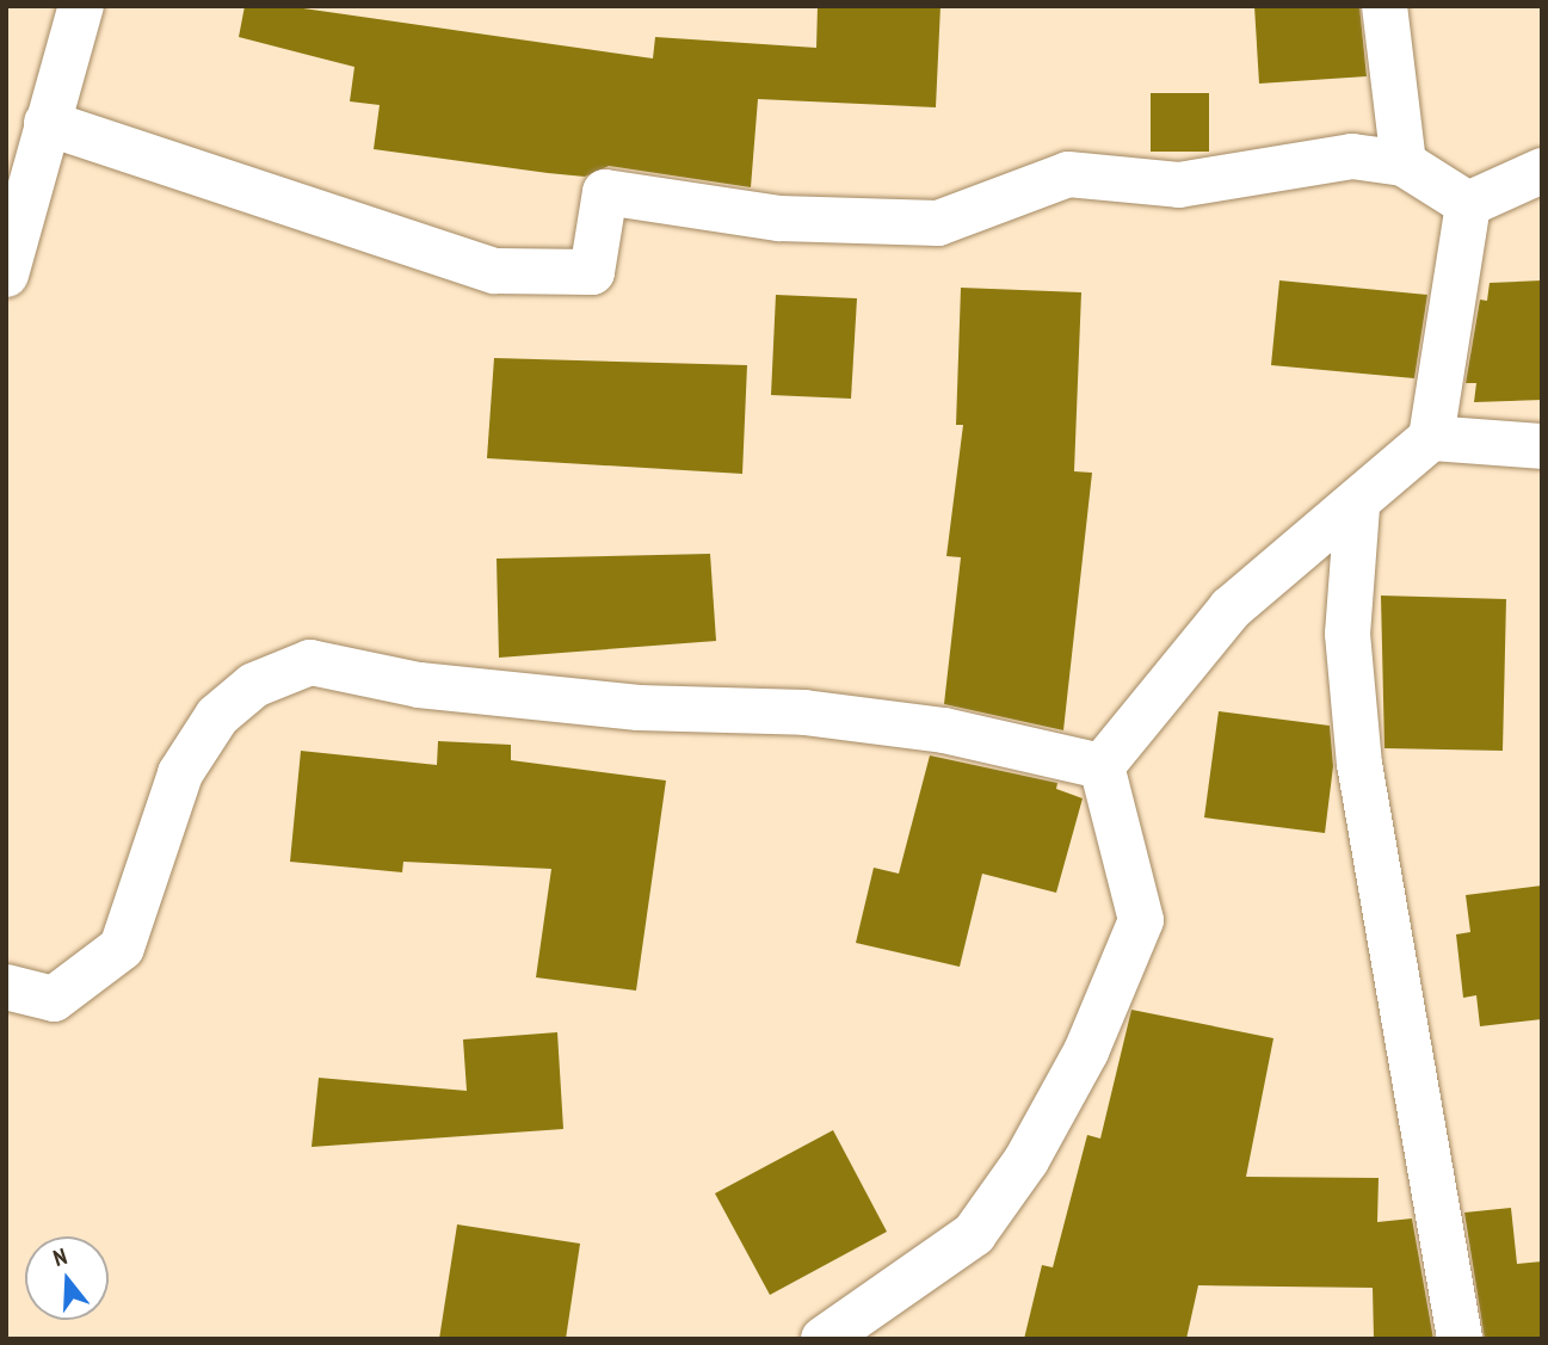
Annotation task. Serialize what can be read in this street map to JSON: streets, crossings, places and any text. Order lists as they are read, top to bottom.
{
  "north": "top"
}
